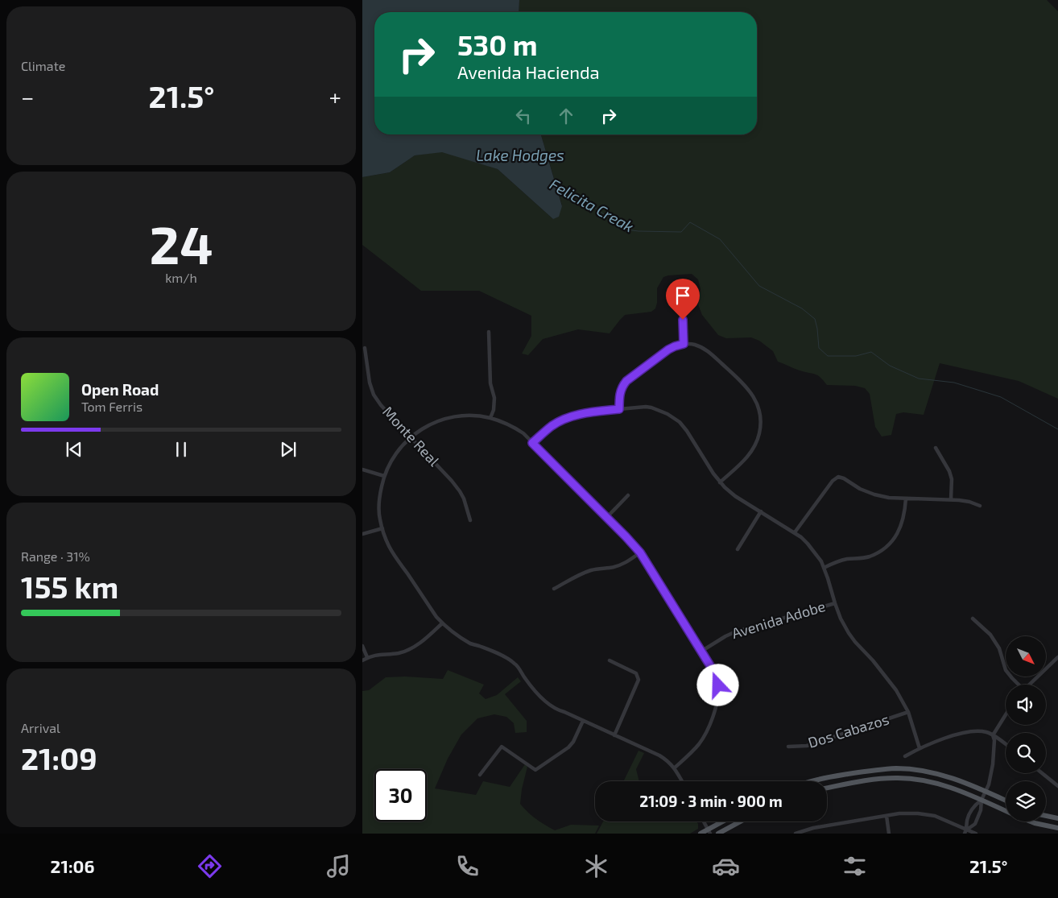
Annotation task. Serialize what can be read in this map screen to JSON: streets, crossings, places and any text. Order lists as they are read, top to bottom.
{
  "streets": {
    "street": ["Monte Real", "Avenida Adobe", "Dos Cabazos"]
  },
  "water": ["Lake Hodges", "Felicita Creak"],
  "north": "bottom right",
  "page": {
    "tile": [
      "Climate",
      ["24", "km/h"],
      ["Range · 31%", "155 km"],
      ["Arrival", "21:09"]
    ],
    "turn": ["530 m", "Avenida Hacienda"],
    "heat": ["−", "21.5°", "+"],
    "song": ["Open Road", "Tom Ferris"],
    "limit": "30",
    "trip": "21:09 · 3 min · 900 m",
    "tabs": ["21:06", "21.5°"]
  }
}
